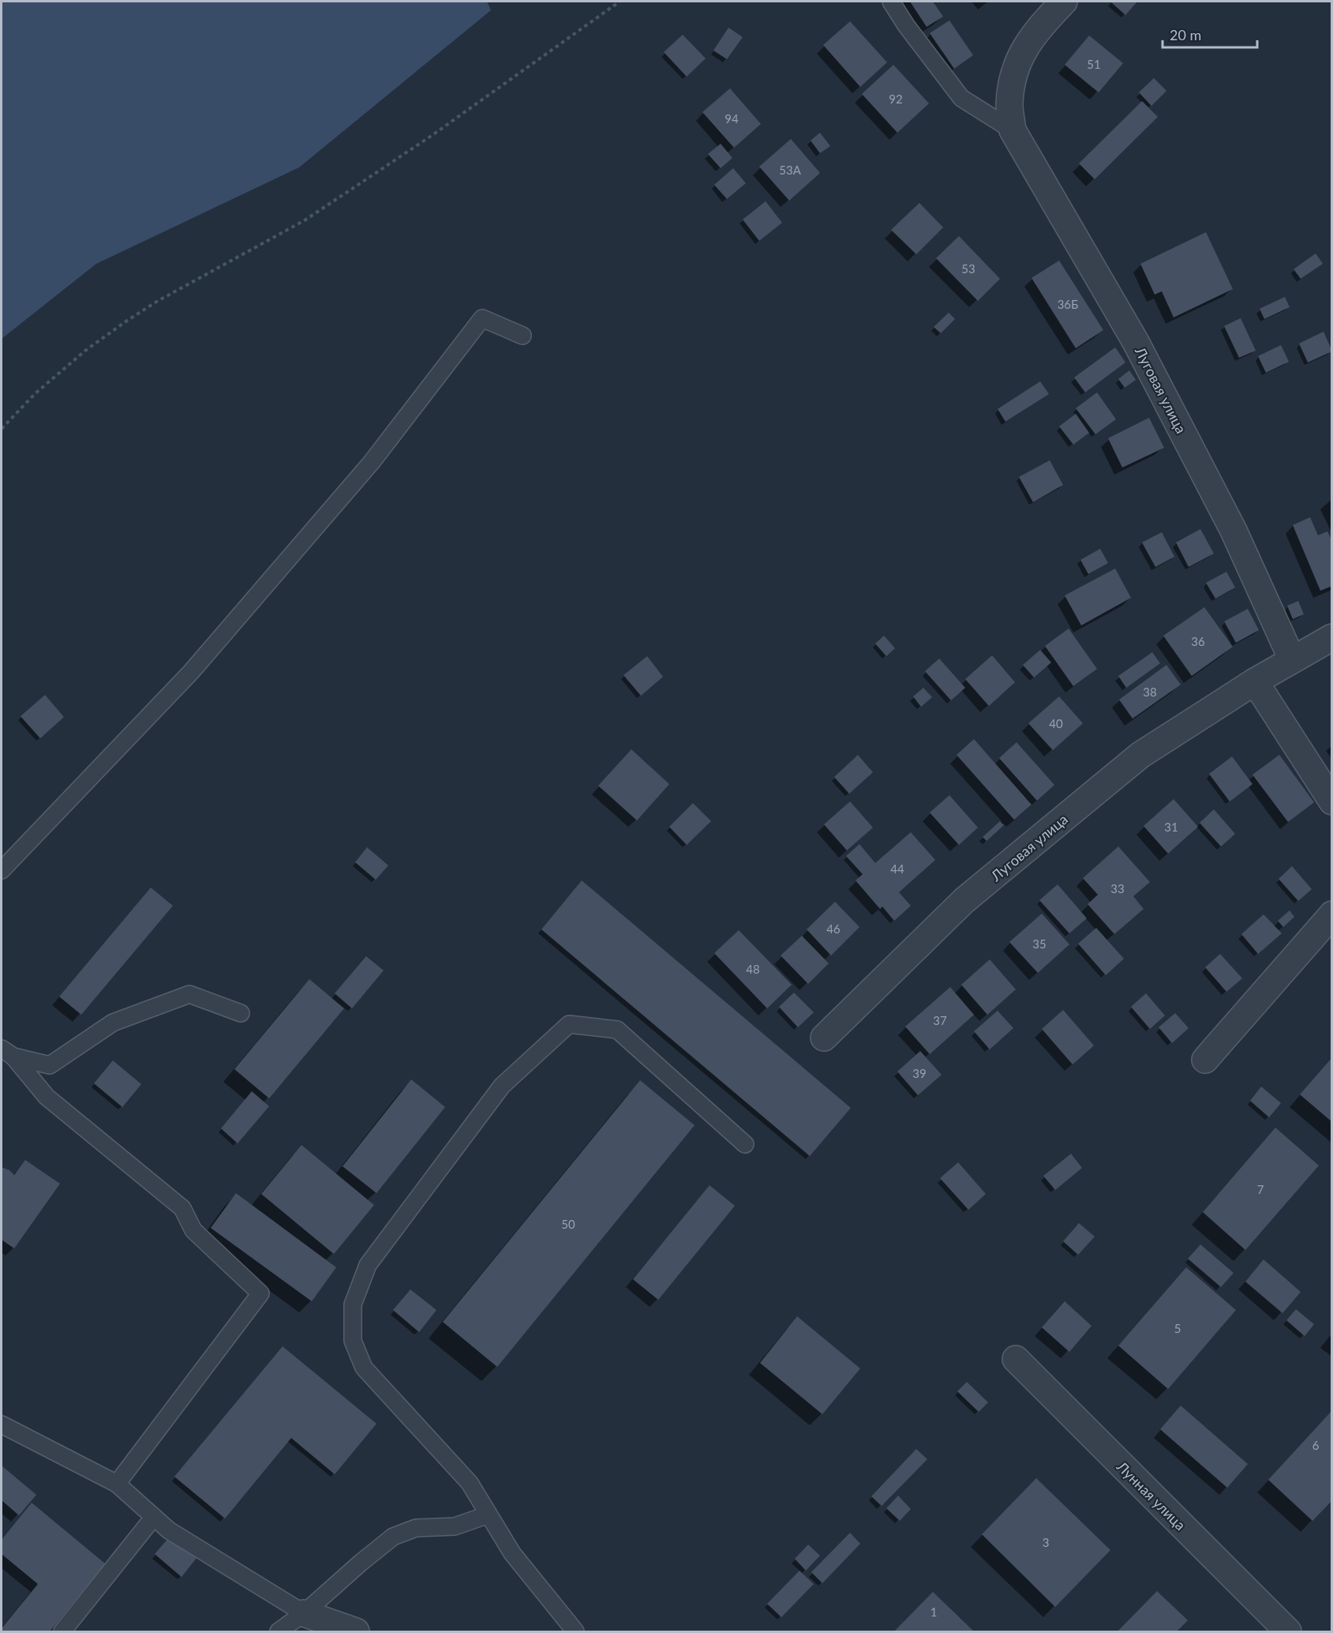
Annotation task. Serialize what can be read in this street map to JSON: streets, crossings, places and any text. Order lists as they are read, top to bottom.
{
  "streets": {
    "street": ["Луговая улица", "Лунная улица"]
  },
  "house_numbers": [
    "51",
    "92",
    "94",
    "53А",
    "53",
    "36Б",
    "36",
    "38",
    "40",
    "31",
    "44",
    "33",
    "46",
    "35",
    "48",
    "37",
    "39",
    "7",
    "50",
    "5",
    "6",
    "3",
    "1"
  ],
  "scale_bar": "20 m"
}
